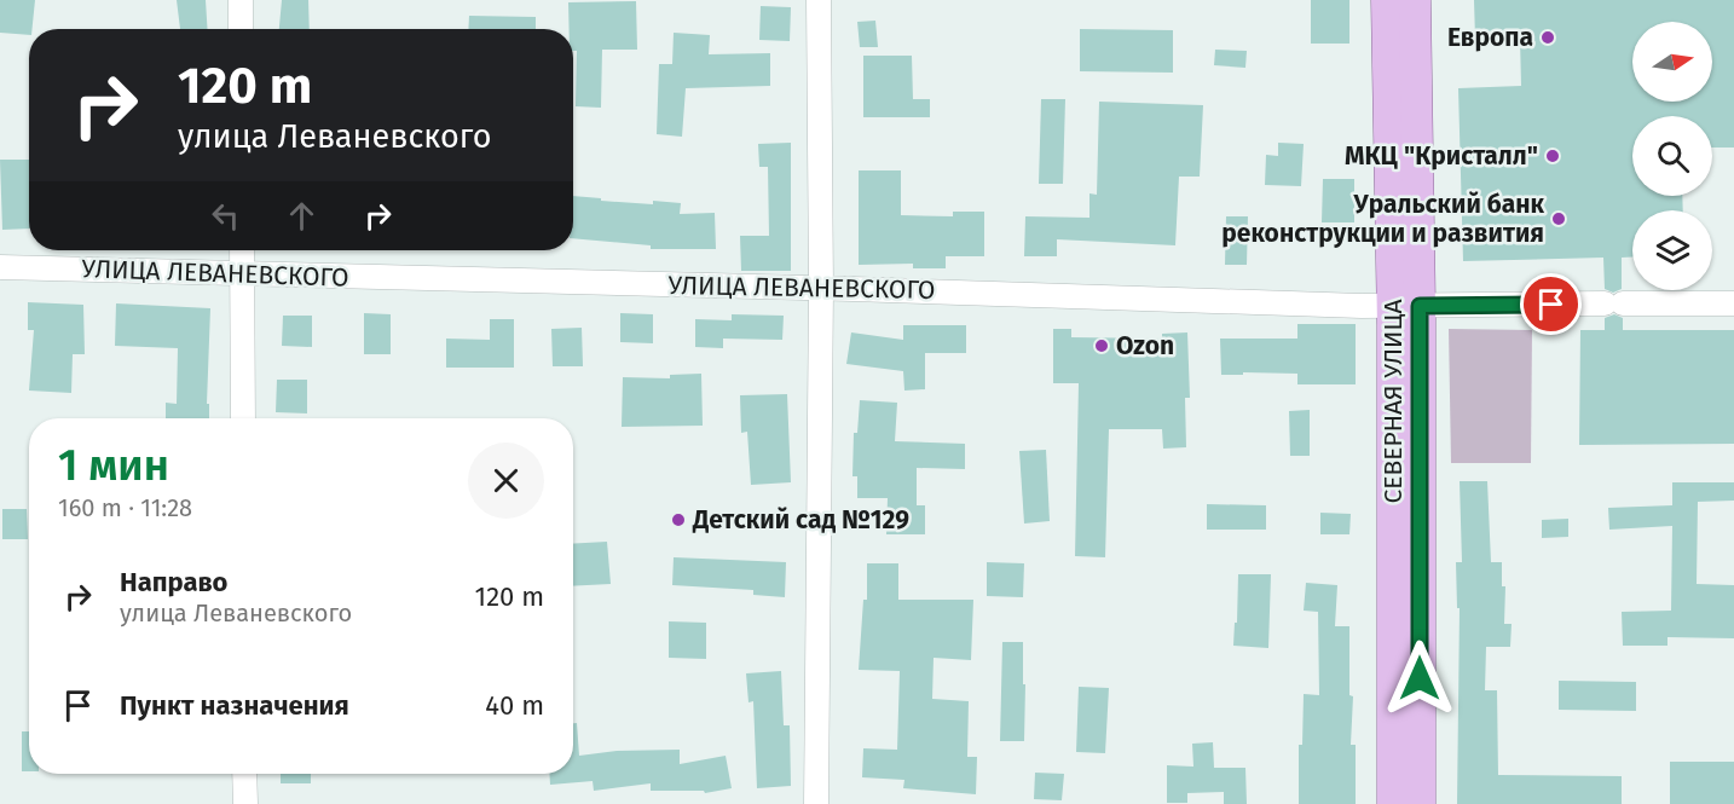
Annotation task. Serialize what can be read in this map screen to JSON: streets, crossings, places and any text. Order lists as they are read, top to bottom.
{
  "streets": {
    "main road": ["СЕВЕРНАЯ УЛИЦА"],
    "street": ["УЛИЦА ЛЕВАНЕВСКОГО"]
  },
  "crossings": [
    ["УЛИЦА ЛЕВАНЕВСКОГО", "СЕВЕРНАЯ УЛИЦА"]
  ],
  "places": [
    "Европа",
    "МКЦ \"Кристалл\"",
    "Уральский банк реконструкции и развития",
    "Ozon",
    "Детский сад №129"
  ],
  "north": "right",
  "page": {
    "turn": ["120 m", "улица Леваневского"],
    "heading": ["1 мин", "160 m · 11:28"],
    "list": [
      {
        "name": "Направо",
        "note": "улица Леваневского",
        "value": "120 m"
      },
      {
        "name": "Пункт назначения",
        "value": "40 m"
      }
    ]
  }
}
